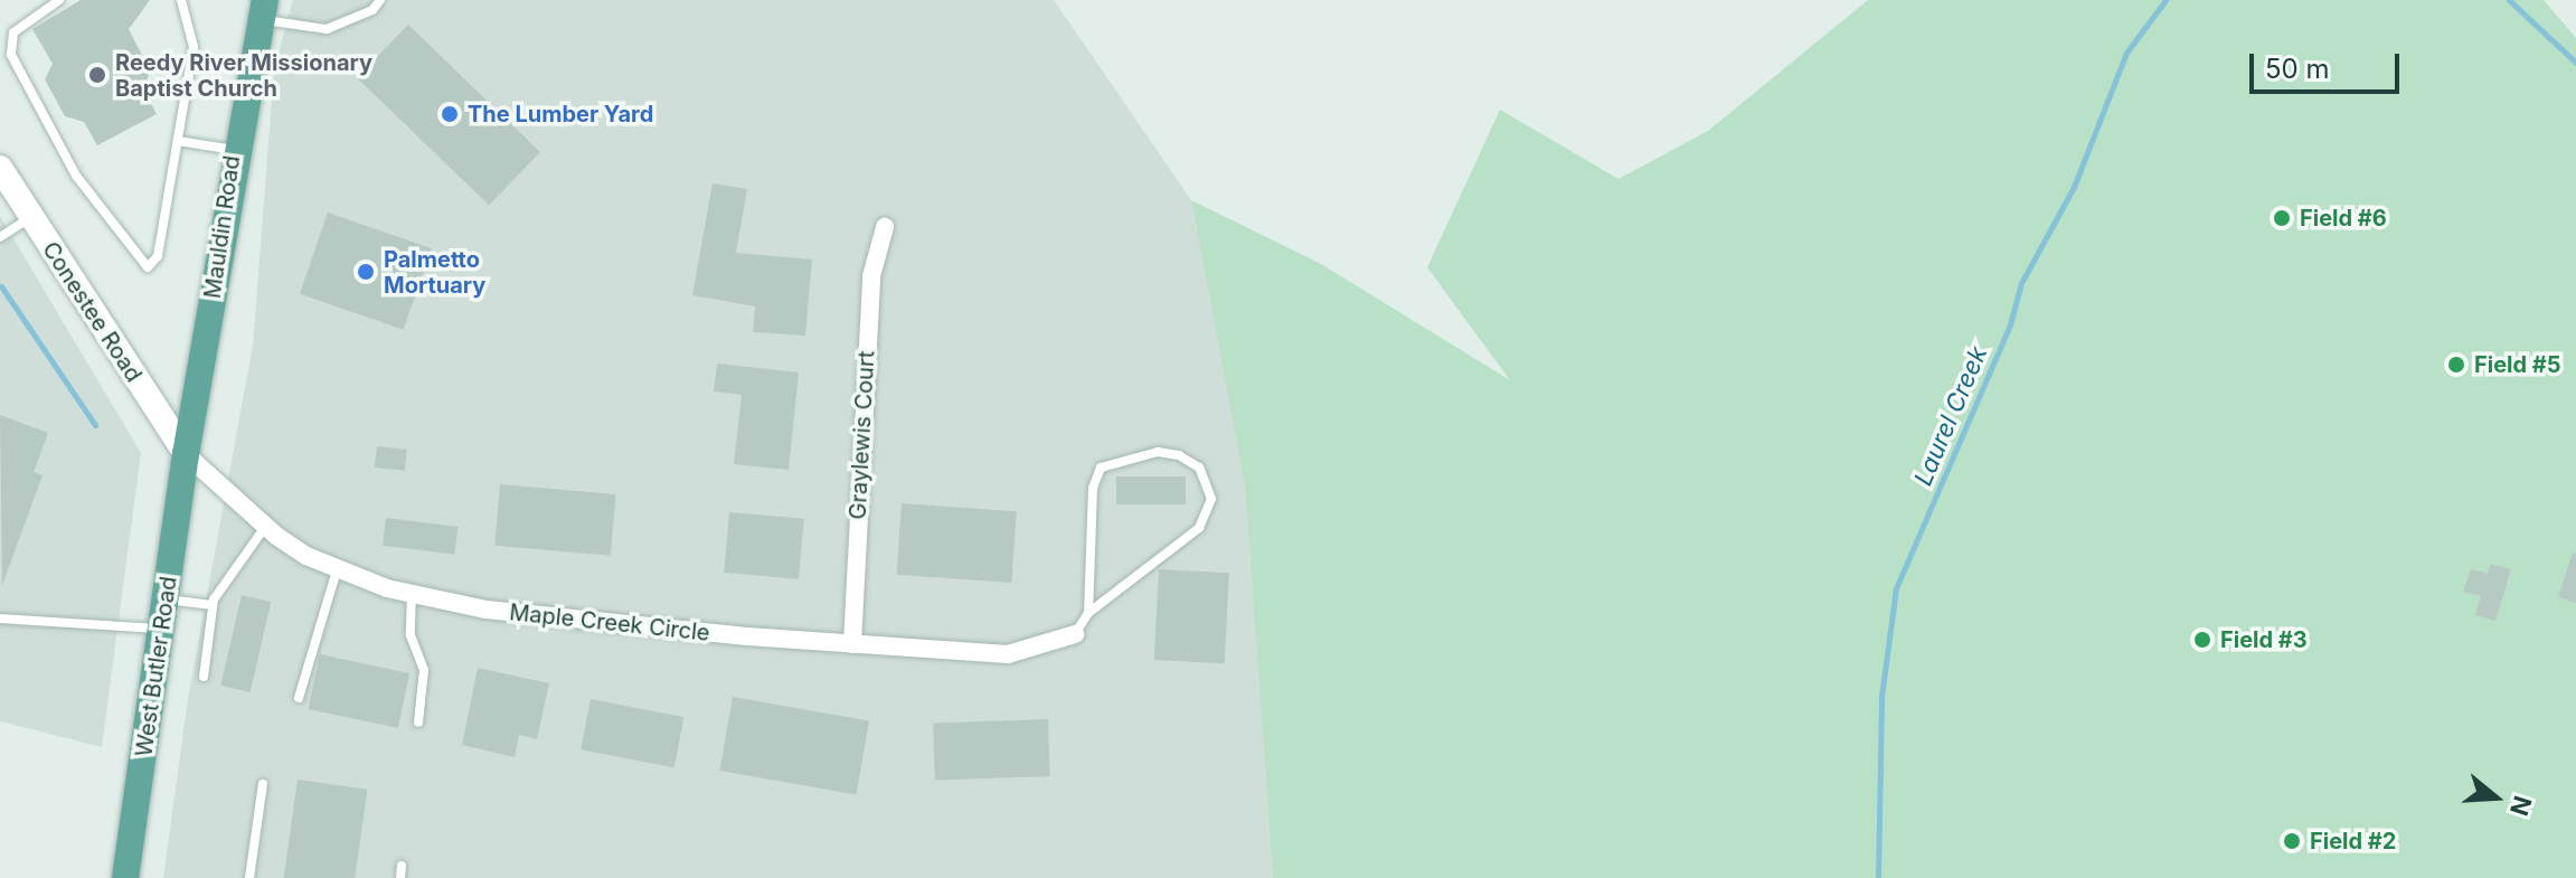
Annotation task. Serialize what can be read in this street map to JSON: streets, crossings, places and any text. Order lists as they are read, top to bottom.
{
  "streets": {
    "main road": ["Mauldin Road", "Conestee Road", "West Butler Road"],
    "street": ["Graylewis Court", "Maple Creek Circle"]
  },
  "crossings": [
    ["Mauldin Road", "Conestee Road"],
    ["Mauldin Road", "Maple Creek Circle"],
    ["Mauldin Road", "West Butler Road"],
    ["Conestee Road", "Maple Creek Circle"],
    ["Conestee Road", "West Butler Road"],
    ["Graylewis Court", "Maple Creek Circle"],
    ["Maple Creek Circle", "West Butler Road"]
  ],
  "water": ["Laurel Creek"],
  "places": [
    "Reedy River Missionary Baptist Church",
    "The Lumber Yard",
    "Field #6",
    "Palmetto Mortuary",
    "Field #5",
    "Field #3",
    "Field #2"
  ],
  "scale_bar": "50 m",
  "north": "right"
}
